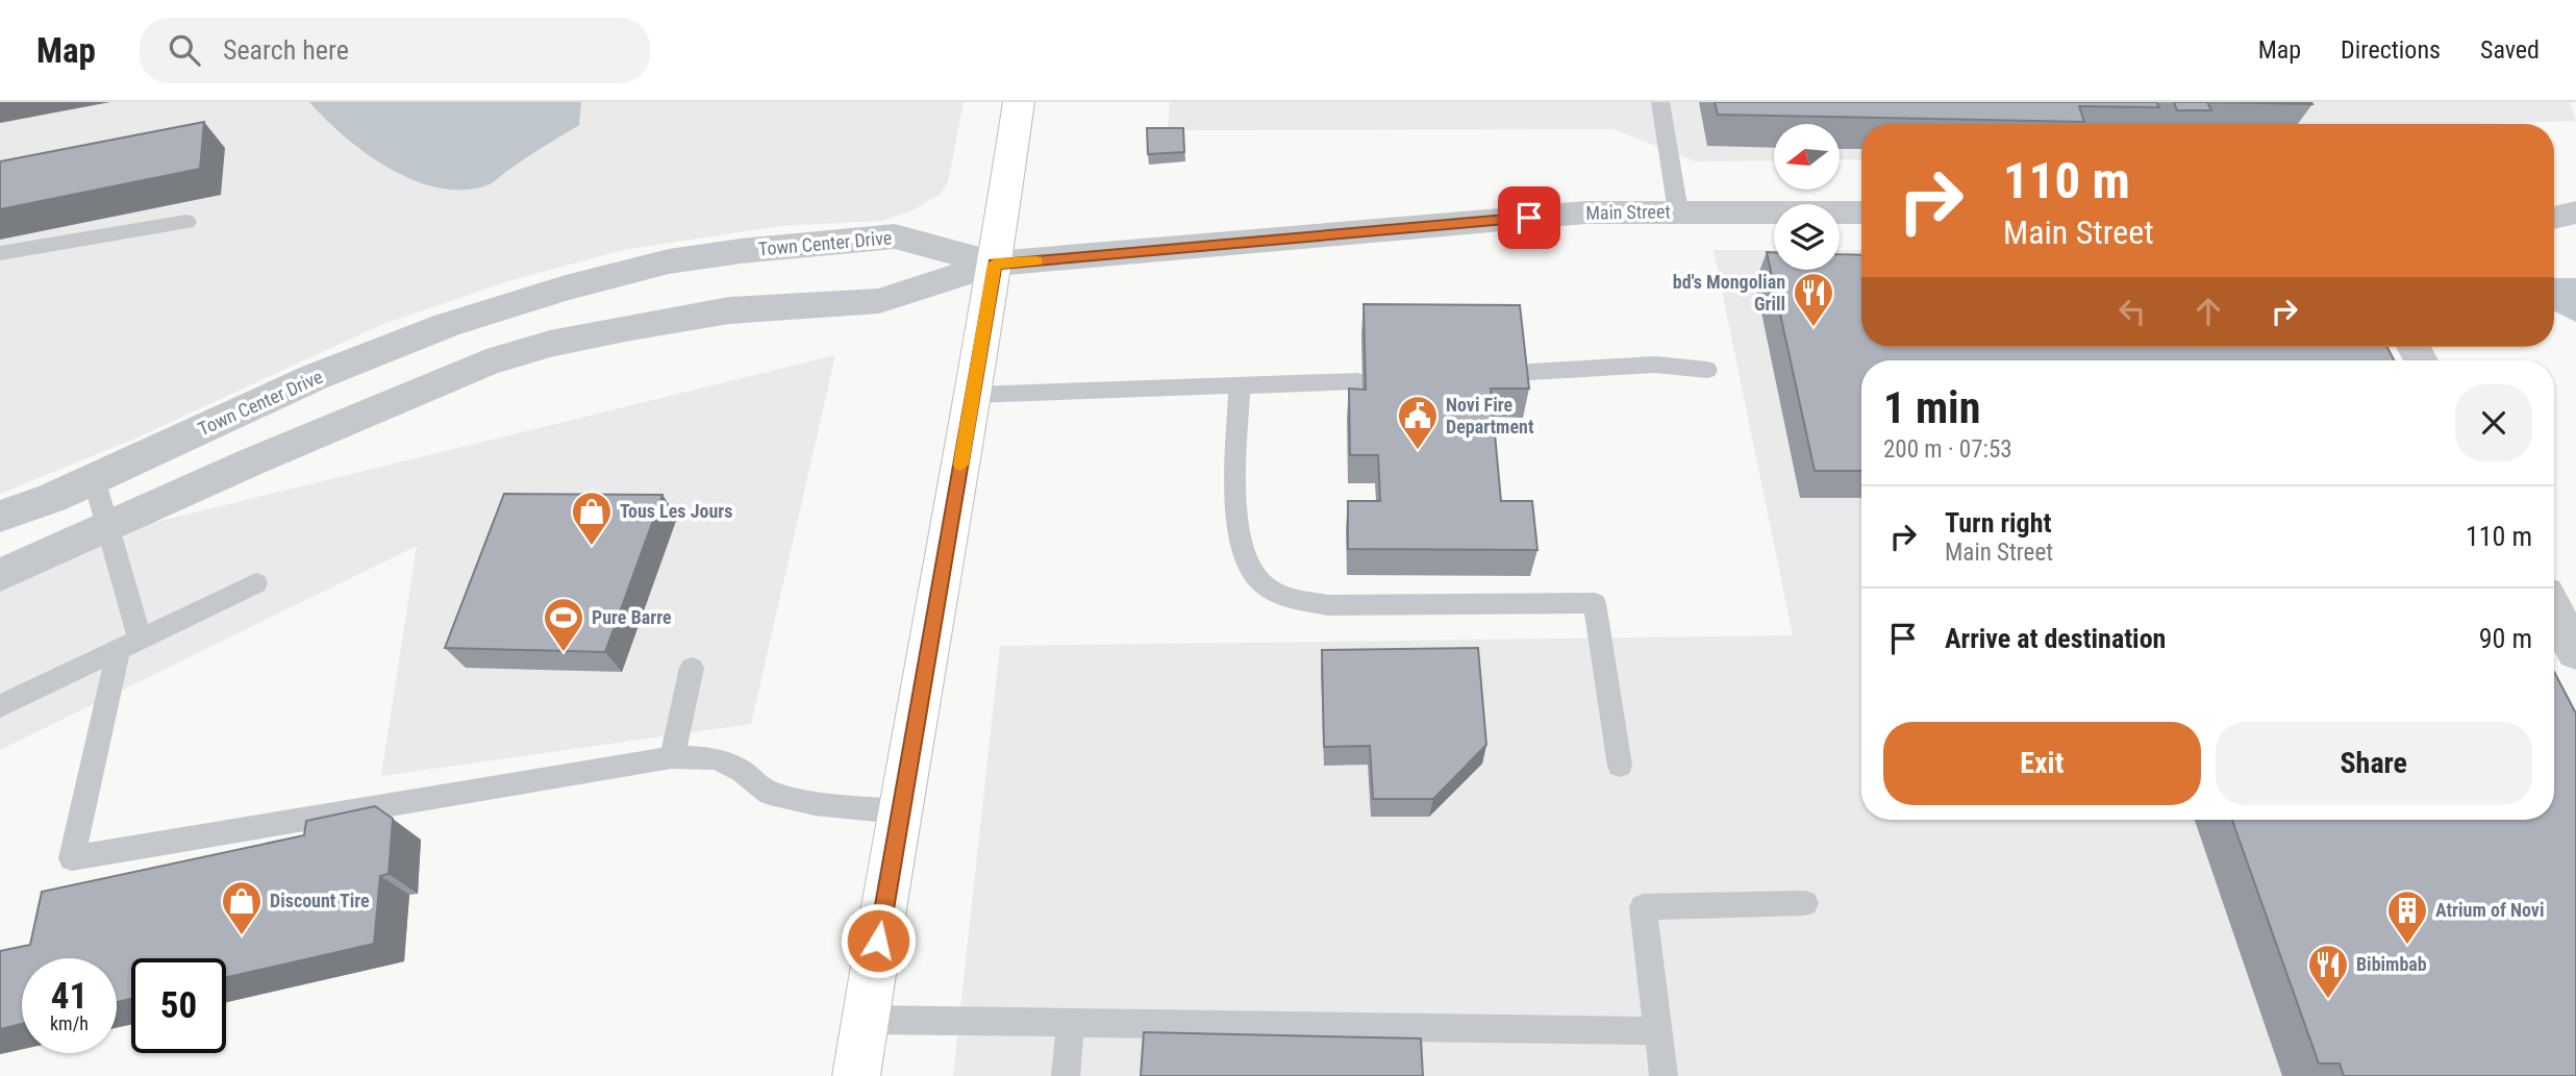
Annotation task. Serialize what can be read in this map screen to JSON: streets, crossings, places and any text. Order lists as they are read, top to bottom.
{
  "streets": {
    "street": ["Main Street", "Town Center Drive"]
  },
  "crossings": [
    ["Main Street", "Town Center Drive"]
  ],
  "places": {
    "restaurant": ["bd's Mongolian Grill", "Bibimbab"],
    "public building": ["Novi Fire Department"],
    "shop": ["Tous Les Jours", "Discount Tire"],
    "sports": ["Pure Barre"],
    "building": ["Atrium of Novi"]
  },
  "north": "left",
  "page": {
    "header": "Map",
    "search": "Search here",
    "nav": ["Map", "Directions", "Saved"],
    "turn": ["110 m", "Main Street"],
    "heading": ["1 min", "200 m · 07:53"],
    "list": [
      {
        "name": "Turn right",
        "note": "Main Street",
        "value": "110 m"
      },
      {
        "name": "Arrive at destination",
        "value": "90 m"
      }
    ],
    "buttons": ["Exit", "Share"],
    "speed": "41 km/h",
    "limit": "50"
  }
}
